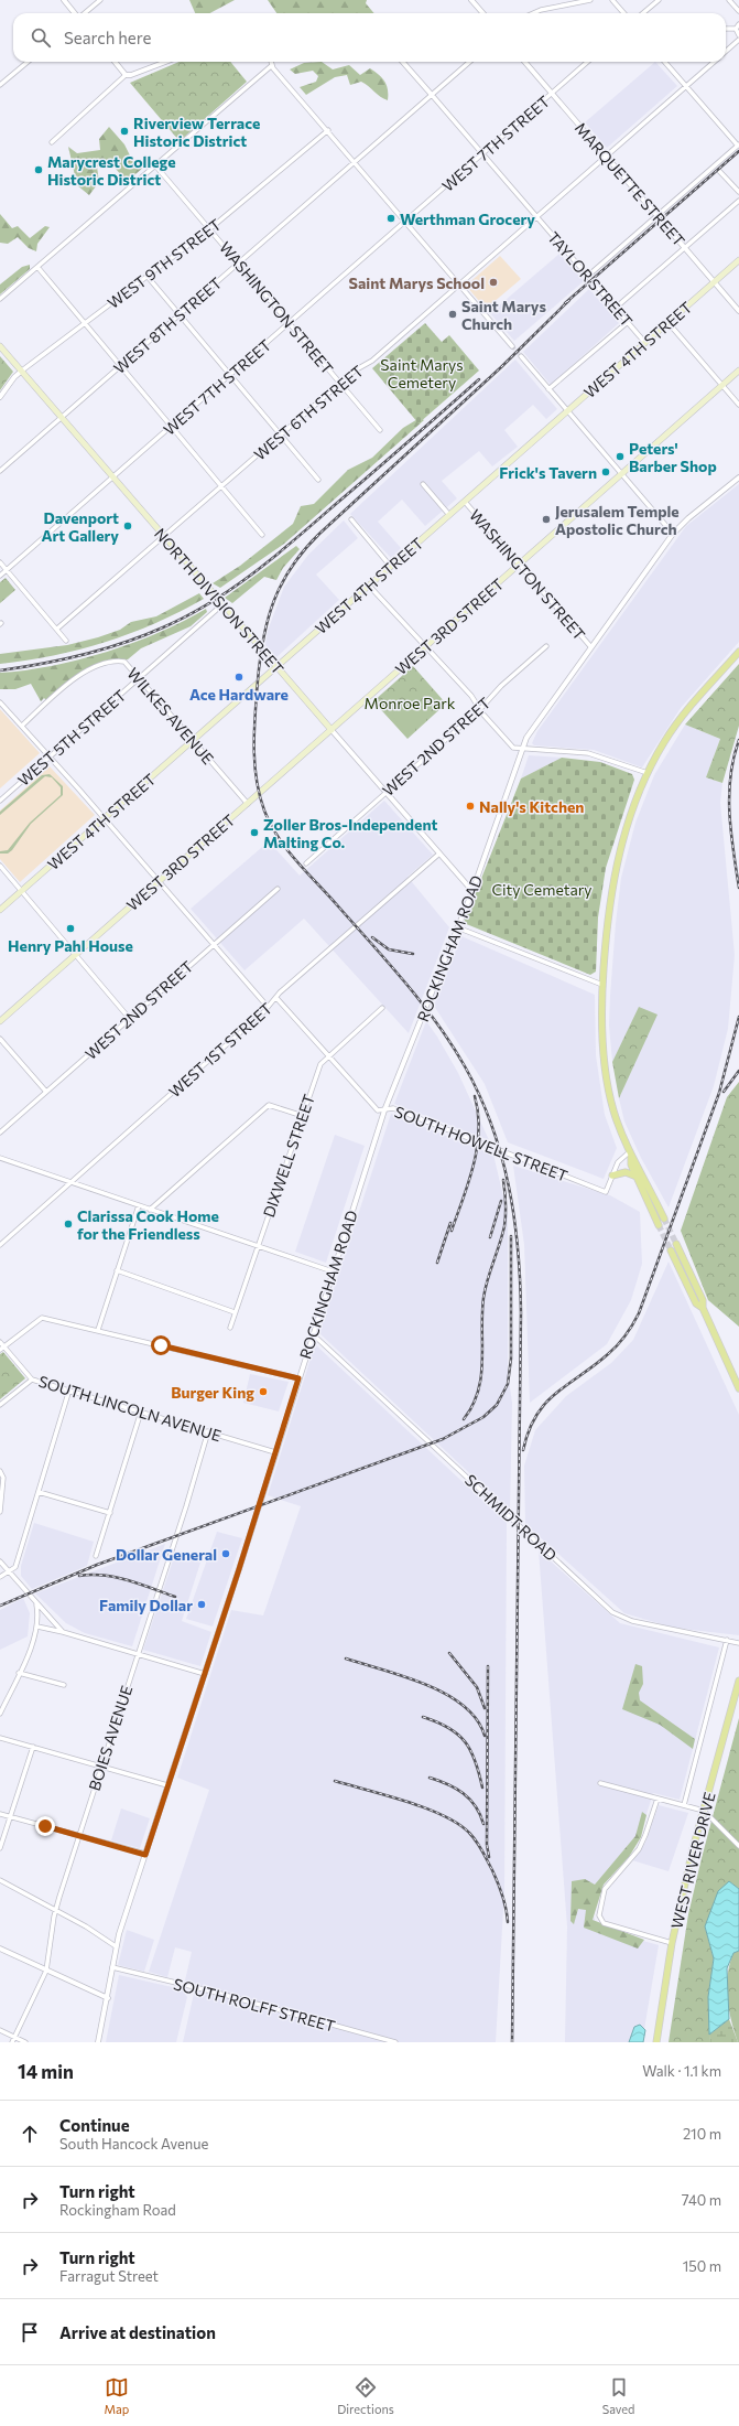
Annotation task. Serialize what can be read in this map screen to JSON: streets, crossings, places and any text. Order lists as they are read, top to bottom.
{
  "streets": {
    "main road": [
      "WEST 4TH STREET",
      "NORTH DIVISION STREET",
      "WEST 3RD STREET",
      "WEST RIVER DRIVE"
    ],
    "street": [
      "WEST 7TH STREET",
      "MARQUETTE STREET",
      "WEST 9TH STREET",
      "TAYLOR STREET",
      "WASHINGTON STREET",
      "WEST 8TH STREET",
      "WEST 6TH STREET",
      "WILKES AVENUE",
      "WEST 5TH STREET",
      "WEST 2ND STREET",
      "ROCKINGHAM ROAD",
      "WEST 1ST STREET",
      "SOUTH HOWELL STREET",
      "DIXWELL STREET",
      "SOUTH LINCOLN AVENUE",
      "SCHMIDT ROAD",
      "BOIES AVENUE",
      "SOUTH ROLFF STREET"
    ]
  },
  "crossings": [
    ["WEST 7TH STREET", "MARQUETTE STREET"],
    ["WEST 7TH STREET", "TAYLOR STREET"],
    ["WEST 7TH STREET", "WASHINGTON STREET"],
    ["WEST 7TH STREET", "NORTH DIVISION STREET"],
    ["MARQUETTE STREET", "WEST 4TH STREET"],
    ["MARQUETTE STREET", "WEST 6TH STREET"],
    ["WEST 9TH STREET", "WASHINGTON STREET"],
    ["WEST 9TH STREET", "NORTH DIVISION STREET"],
    ["TAYLOR STREET", "WEST 8TH STREET"],
    ["TAYLOR STREET", "WEST 4TH STREET"],
    ["TAYLOR STREET", "WEST 6TH STREET"],
    ["WASHINGTON STREET", "WEST 8TH STREET"],
    ["WASHINGTON STREET", "WEST 4TH STREET"],
    ["WASHINGTON STREET", "WEST 6TH STREET"],
    ["WASHINGTON STREET", "WEST 3RD STREET"],
    ["WASHINGTON STREET", "ROCKINGHAM ROAD"],
    ["WEST 8TH STREET", "NORTH DIVISION STREET"],
    ["WEST 4TH STREET", "NORTH DIVISION STREET"],
    ["WEST 4TH STREET", "WILKES AVENUE"],
    ["WEST 6TH STREET", "NORTH DIVISION STREET"],
    ["NORTH DIVISION STREET", "WEST 3RD STREET"],
    ["NORTH DIVISION STREET", "WEST 5TH STREET"],
    ["NORTH DIVISION STREET", "WEST 2ND STREET"],
    ["NORTH DIVISION STREET", "ROCKINGHAM ROAD"],
    ["NORTH DIVISION STREET", "WEST 1ST STREET"],
    ["WEST 3RD STREET", "WILKES AVENUE"],
    ["WILKES AVENUE", "WEST 5TH STREET"],
    ["ROCKINGHAM ROAD", "SOUTH HOWELL STREET"],
    ["ROCKINGHAM ROAD", "SOUTH LINCOLN AVENUE"],
    ["ROCKINGHAM ROAD", "SCHMIDT ROAD"],
    ["ROCKINGHAM ROAD", "SOUTH ROLFF STREET"],
    ["WEST 1ST STREET", "SOUTH HOWELL STREET"],
    ["SOUTH HOWELL STREET", "DIXWELL STREET"],
    ["SOUTH LINCOLN AVENUE", "BOIES AVENUE"]
  ],
  "parks": ["Saint Marys Cemetery", "Monroe Park", "City Cemetary"],
  "places": [
    "Riverview Terrace Historic District",
    "Marycrest College Historic District",
    "Werthman Grocery",
    "Saint Marys School",
    "Saint Marys Church",
    "Peters' Barber Shop",
    "Frick's Tavern",
    "Jerusalem Temple Apostolic Church",
    "Davenport Art Gallery",
    "Ace Hardware",
    "Nally's Kitchen",
    "Zoller Bros-Independent Malting Co.",
    "Henry Pahl House",
    "Clarissa Cook Home for the Friendless",
    "Burger King",
    "Dollar General",
    "Family Dollar"
  ],
  "page": {
    "search": "Search here",
    "heading": ["14 min", "Walk · 1.1 km"],
    "list": [
      ["Continue", "South Hancock Avenue", "210 m"],
      ["Turn right", "Rockingham Road", "740 m"],
      ["Turn right", "Farragut Street", "150 m"],
      "Arrive at destination"
    ],
    "nav": ["Map", "Directions", "Saved"]
  }
}
